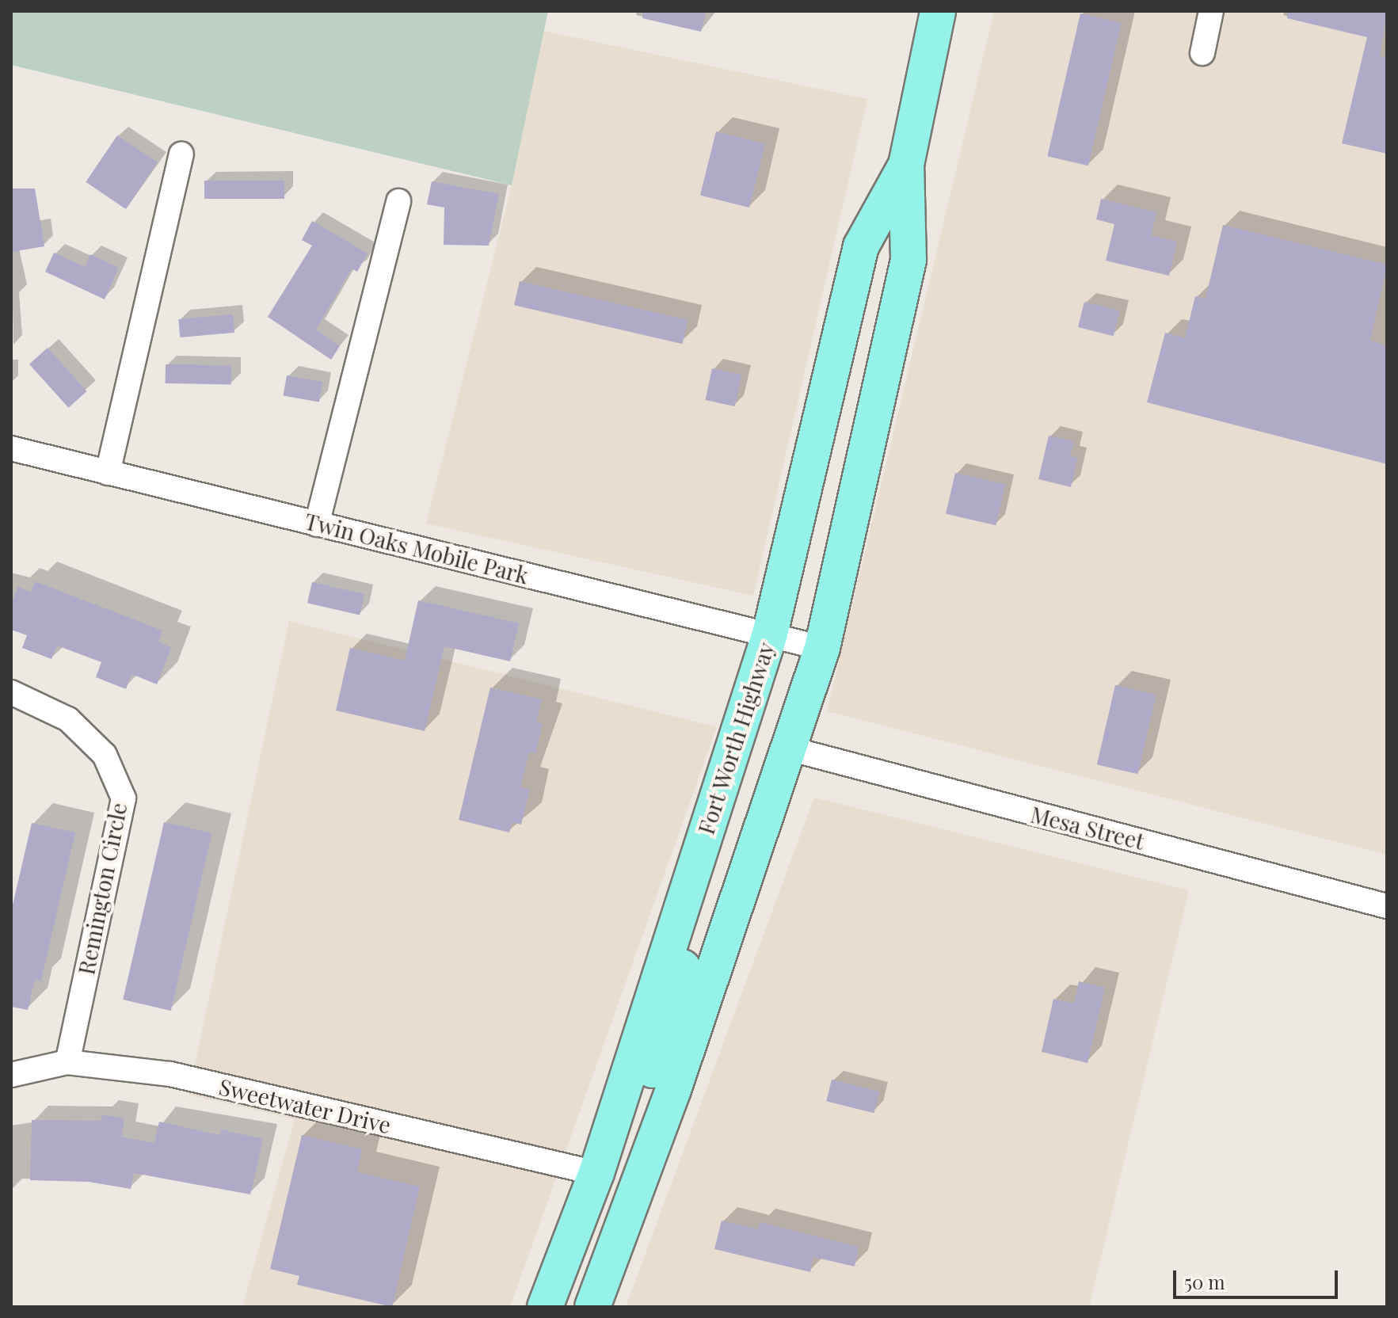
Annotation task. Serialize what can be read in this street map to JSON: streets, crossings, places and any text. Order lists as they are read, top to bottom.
{
  "streets": {
    "main road": ["Fort Worth Highway"],
    "street": [
      "Twin Oaks Mobile Park",
      "Mesa Street",
      "Remington Circle",
      "Sweetwater Drive"
    ]
  },
  "crossings": [
    ["Twin Oaks Mobile Park", "Fort Worth Highway"],
    ["Fort Worth Highway", "Mesa Street"],
    ["Fort Worth Highway", "Sweetwater Drive"],
    ["Remington Circle", "Sweetwater Drive"]
  ],
  "scale_bar": "50 m"
}
